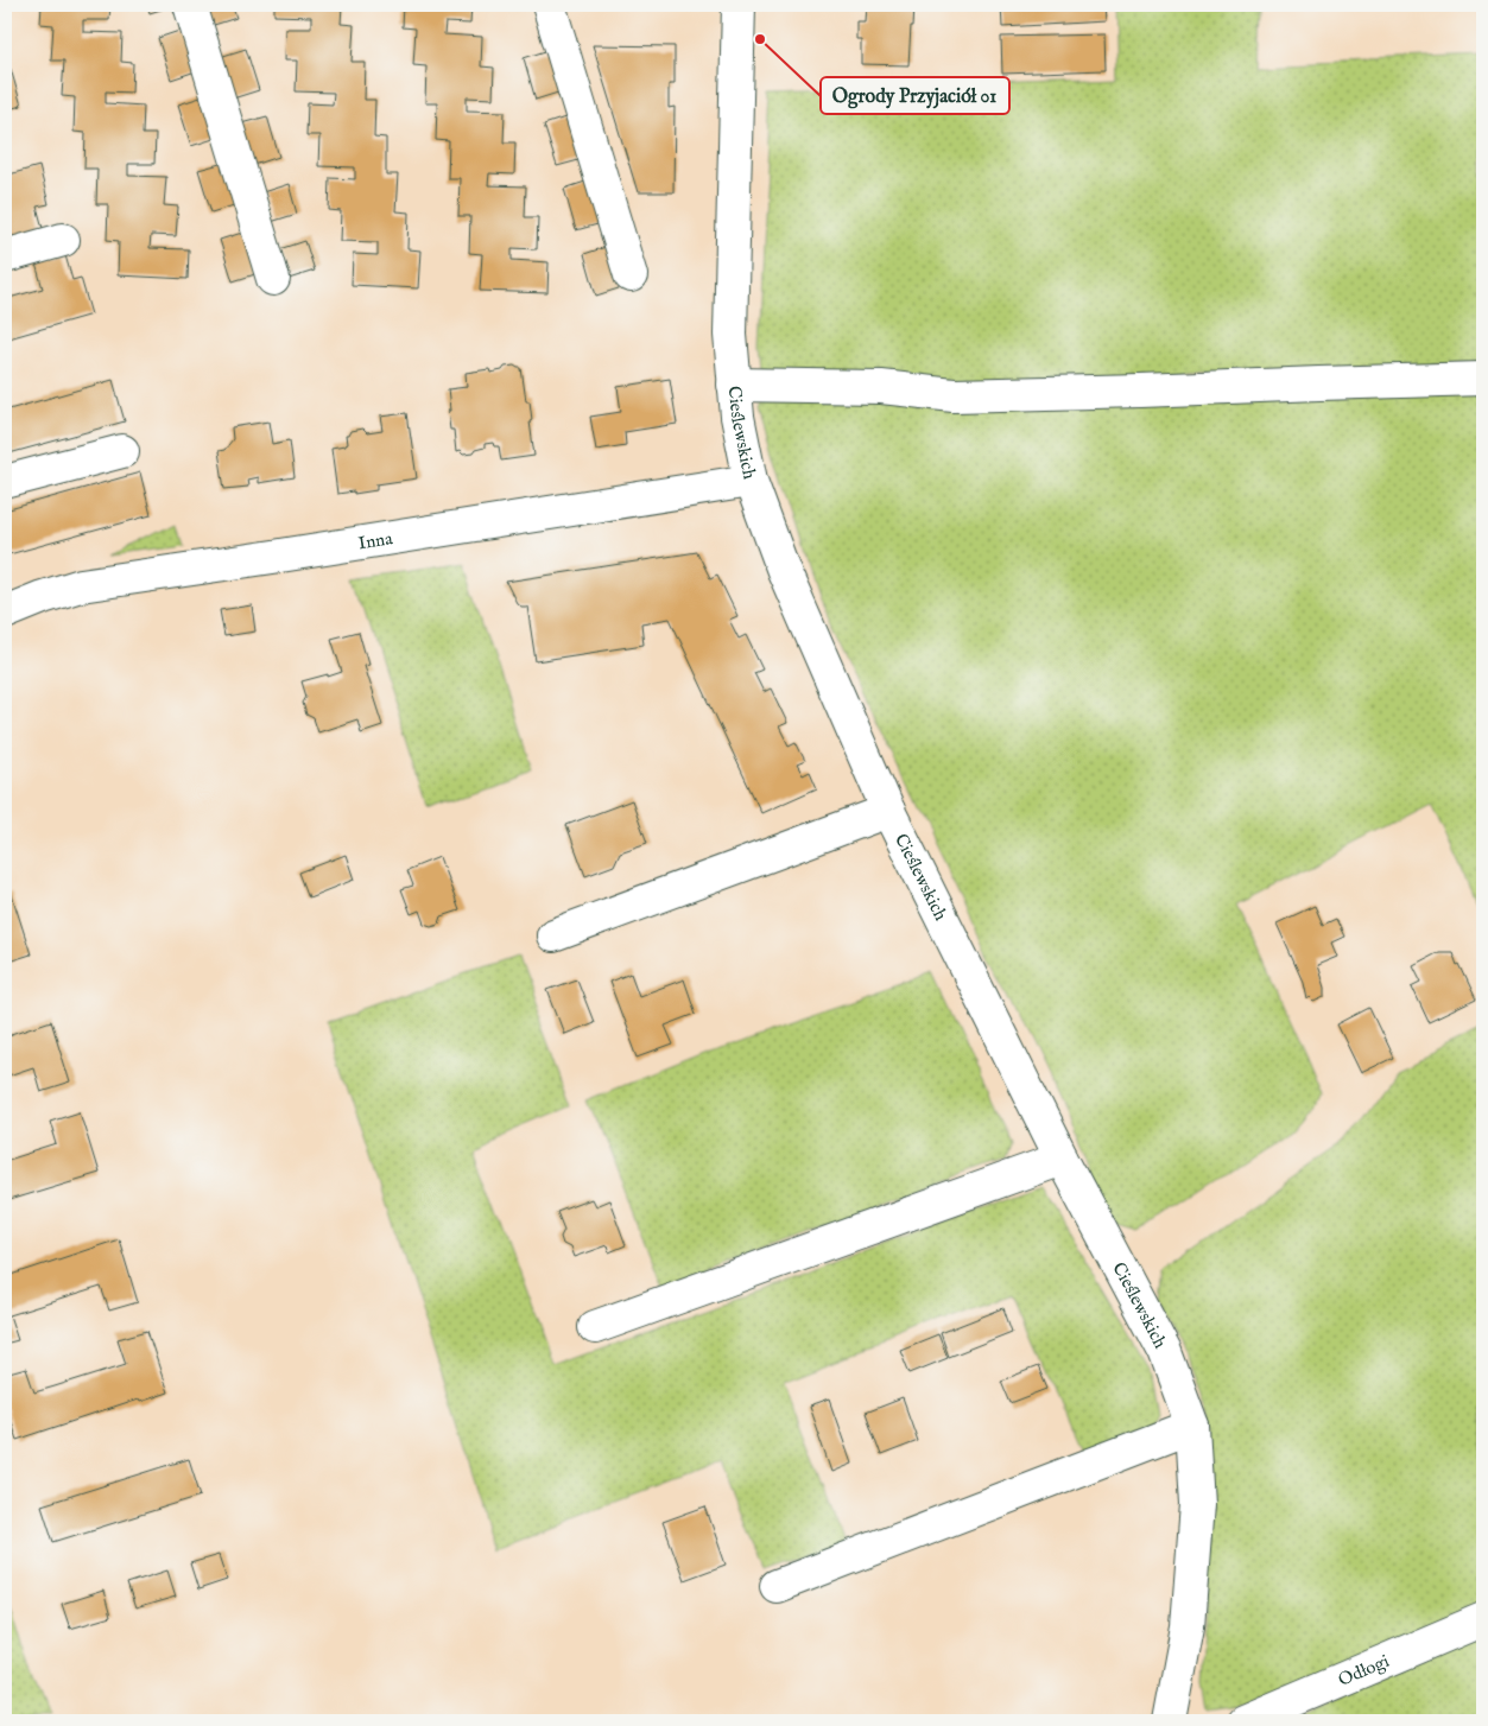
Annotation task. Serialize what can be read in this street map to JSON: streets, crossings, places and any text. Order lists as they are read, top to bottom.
{
  "streets": {
    "street": ["Cieślewskich", "Inna", "Odłogi"]
  },
  "crossings": [
    ["Cieślewskich", "Inna"]
  ],
  "places": ["Ogrody Przyjaciół 01"]
}
